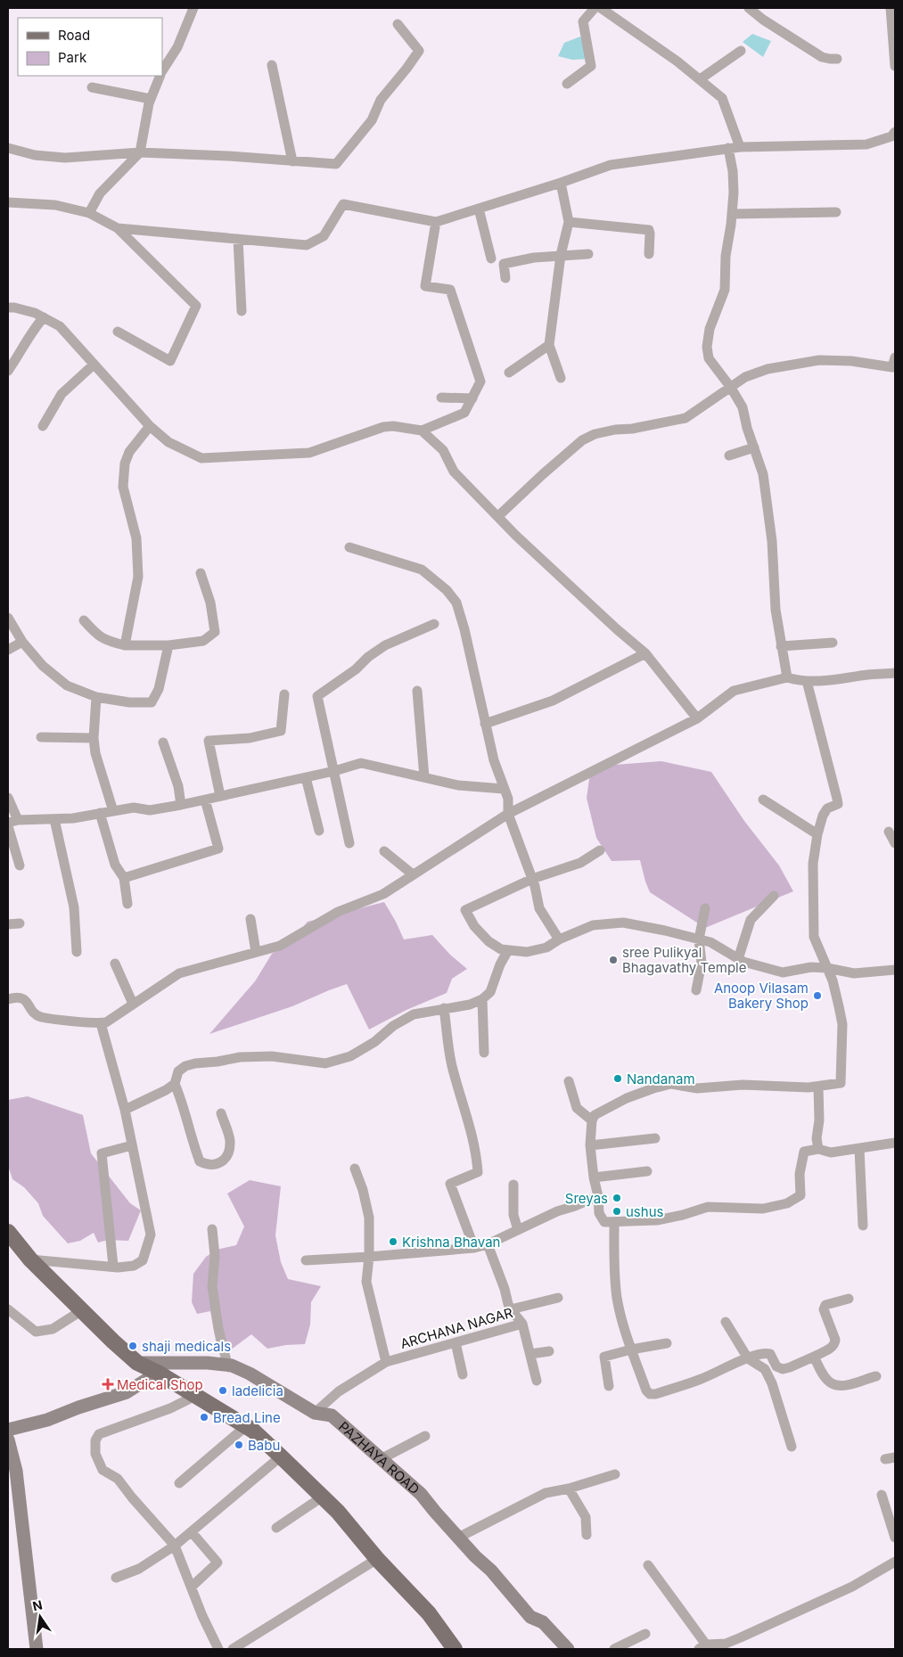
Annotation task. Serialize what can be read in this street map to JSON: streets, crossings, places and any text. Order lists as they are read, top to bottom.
{
  "streets": {
    "street": ["ARCHANA NAGAR", "PAZHAYA ROAD"]
  },
  "crossings": [
    ["ARCHANA NAGAR", "PAZHAYA ROAD"]
  ],
  "places": {
    "other": [
      "sree Pulikyal Bhagavathy Temple",
      "Anoop Vilasam Bakery Shop",
      "Nandanam",
      "Sreyas",
      "ushus",
      "Krishna Bhavan",
      "shaji medicals",
      "ladelicia",
      "Bread Line",
      "Babu"
    ],
    "health": ["Medical Shop"]
  },
  "legend": ["Road", "Park"],
  "north": "top"
}
